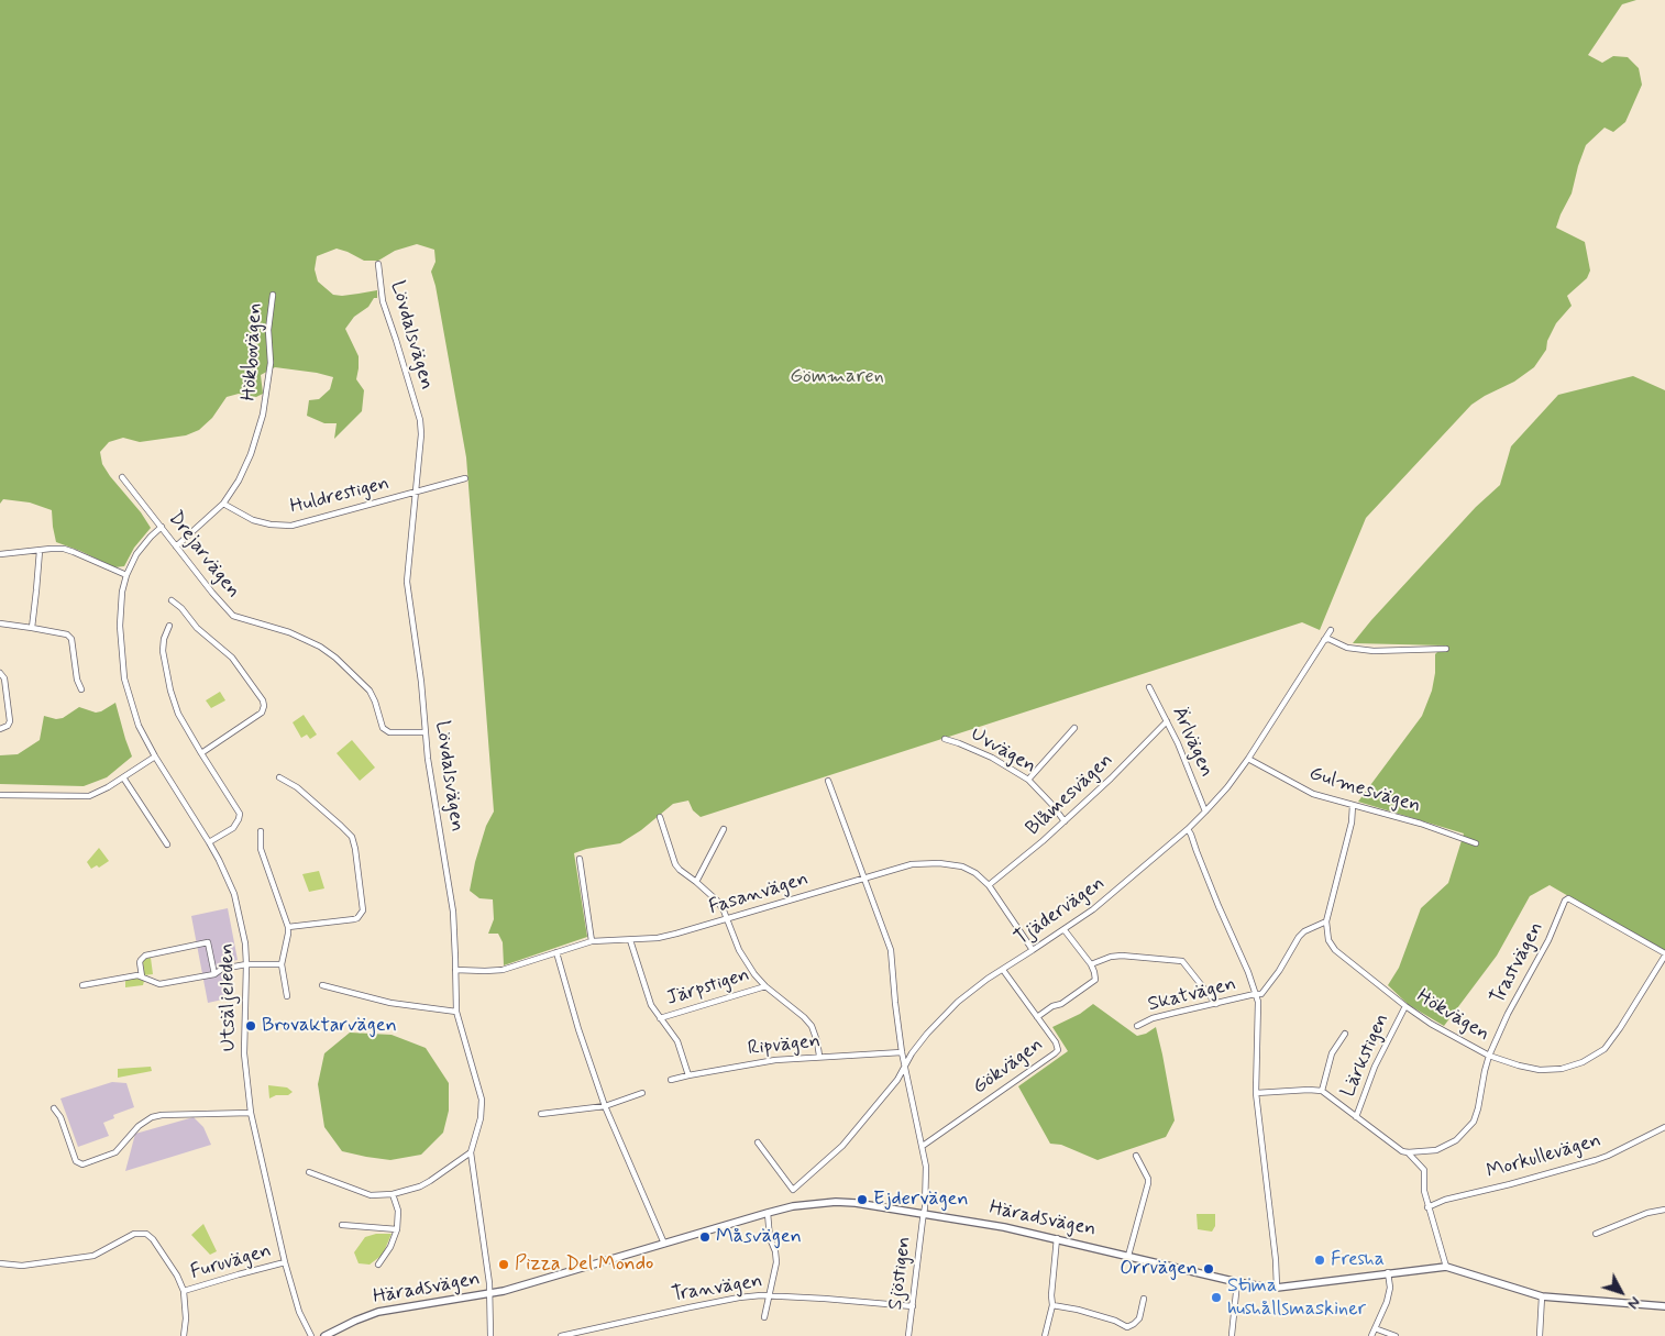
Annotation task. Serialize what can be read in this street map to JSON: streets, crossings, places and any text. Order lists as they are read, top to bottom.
{
  "streets": {
    "street": [
      "Lövdalsvägen",
      "Hökbovägen",
      "Huldrestigen",
      "Drejarvägen",
      "Ärlvägen",
      "Uvvägen",
      "Gulmesvägen",
      "Blåmesvägen",
      "Fasanvägen",
      "Tjädervägen",
      "Trastvägen",
      "Järpstigen",
      "Skatvägen",
      "Utsäljeleden",
      "Hökvägen",
      "Ripvägen",
      "Lärkstigen",
      "Gökvägen",
      "Morkullevägen",
      "Häradsvägen",
      "Furuvägen",
      "Sjöstigen",
      "Tranvägen"
    ]
  },
  "crossings": [
    ["Lövdalsvägen", "Huldrestigen"],
    ["Lövdalsvägen", "Drejarvägen"],
    ["Lövdalsvägen", "Fasanvägen"],
    ["Lövdalsvägen", "Häradsvägen"],
    ["Hökbovägen", "Huldrestigen"],
    ["Hökbovägen", "Drejarvägen"],
    ["Drejarvägen", "Utsäljeleden"],
    ["Ärlvägen", "Blåmesvägen"],
    ["Ärlvägen", "Tjädervägen"],
    ["Uvvägen", "Blåmesvägen"],
    ["Gulmesvägen", "Tjädervägen"],
    ["Gulmesvägen", "Hökvägen"],
    ["Blåmesvägen", "Fasanvägen"],
    ["Fasanvägen", "Tjädervägen"],
    ["Tjädervägen", "Gökvägen"],
    ["Trastvägen", "Hökvägen"],
    ["Utsäljeleden", "Furuvägen"],
    ["Hökvägen", "Lärkstigen"],
    ["Häradsvägen", "Sjöstigen"],
    ["Sjöstigen", "Tranvägen"]
  ],
  "parks": ["Gömmaren"],
  "places": [
    "Brovaktarvägen",
    "Ejdervägen",
    "Måsvägen",
    "Fresha",
    "Pizza Del Mondo",
    "Orrvägen",
    "Stima hushållsmaskiner"
  ],
  "north": "bottom right"
}
